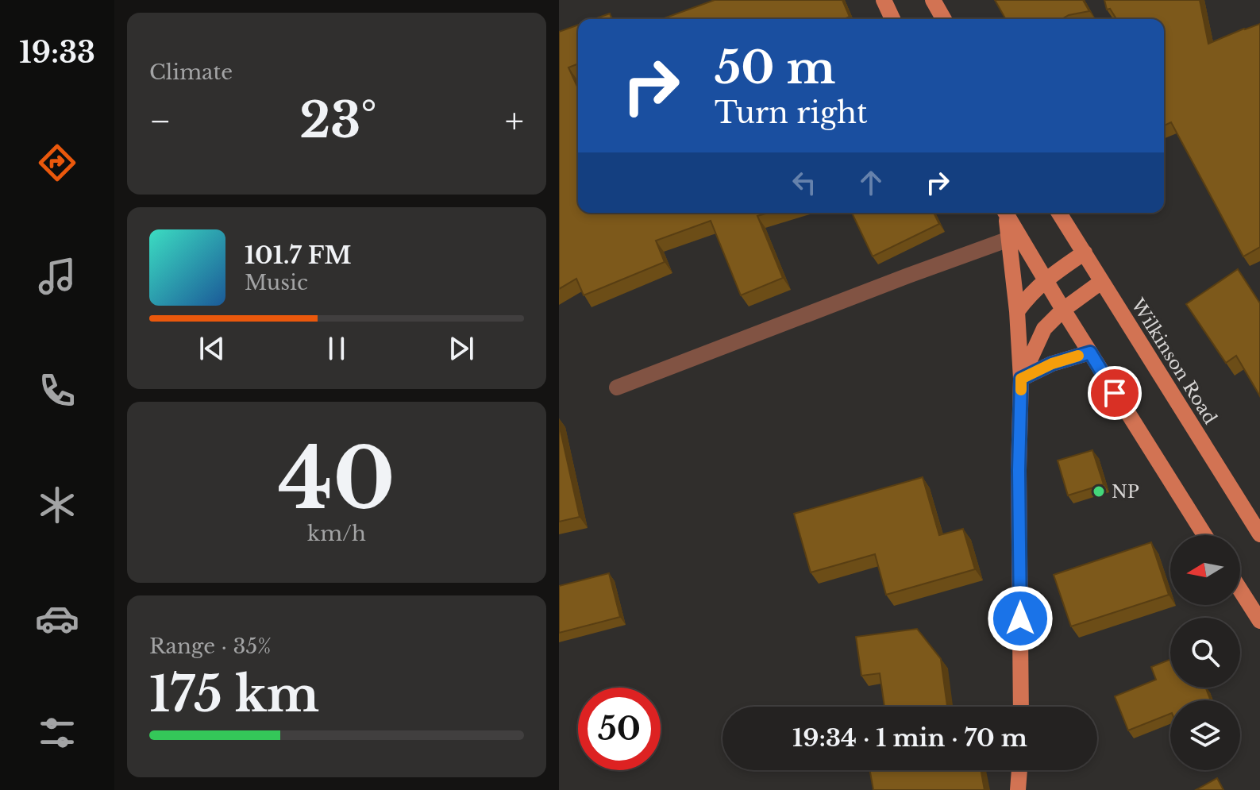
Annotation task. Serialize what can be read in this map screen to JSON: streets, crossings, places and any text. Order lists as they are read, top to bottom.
{
  "streets": {
    "main road": ["Wilkinson Road"]
  },
  "places": ["NP"],
  "north": "left",
  "page": {
    "tabs": "19:33",
    "tile": [
      "Climate",
      ["40", "km/h"],
      ["Range · 35%", "175 km"]
    ],
    "turn": ["50 m", "Turn right"],
    "heat": ["−", "23°", "+"],
    "song": ["101.7 FM", "Music"],
    "limit": "50",
    "trip": "19:34 · 1 min · 70 m"
  }
}
